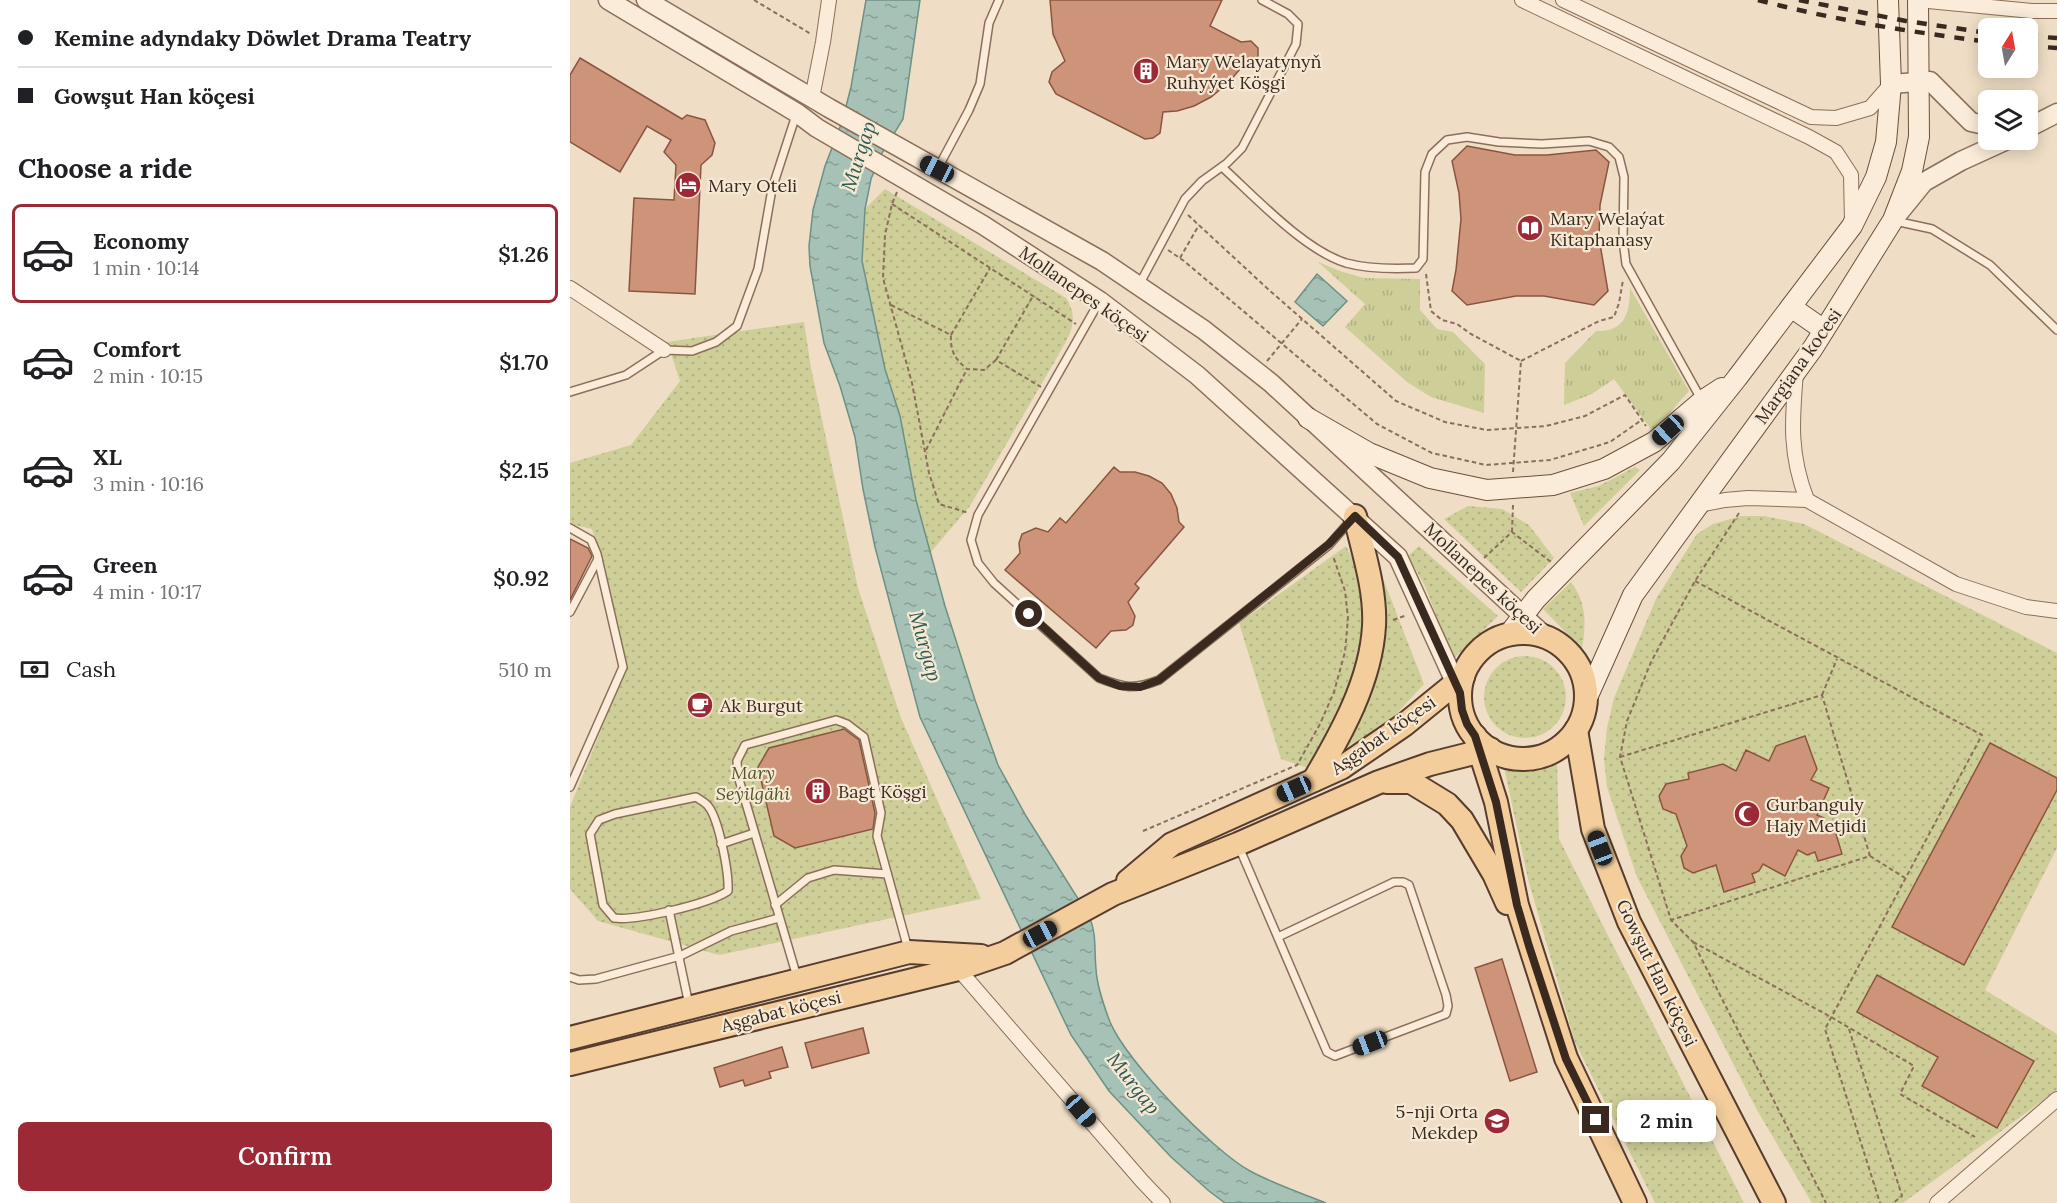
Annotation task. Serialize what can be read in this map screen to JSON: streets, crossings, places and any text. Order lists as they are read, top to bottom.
{
  "streets": {
    "main road": ["Margiana kocesi", "Aşgabat köçesi", "Gowşut Han köçesi"],
    "street": ["Mollanepes köçesi"]
  },
  "crossings": [
    ["Mollanepes köçesi", "Margiana kocesi"],
    ["Mollanepes köçesi", "Aşgabat köçesi"],
    ["Mollanepes köçesi", "Gowşut Han köçesi"],
    ["Margiana kocesi", "Aşgabat köçesi"],
    ["Margiana kocesi", "Gowşut Han köçesi"],
    ["Aşgabat köçesi", "Gowşut Han köçesi"]
  ],
  "water": ["Murgap"],
  "parks": ["Mary Seýilgähi"],
  "places": {
    "building": ["Mary Welayatynyň Ruhyýet Köşgi", "Bagt Köşgi"],
    "hotel": ["Mary Oteli"],
    "library": ["Mary Welaýat Kitaphanasy"],
    "cafe": ["Ak Burgut"],
    "mosque": ["Gurbanguly Hajy Metjidi"],
    "school or university": ["5-nji Orta Mekdep"]
  },
  "north": "top",
  "page": {
    "banner": ["Kemine adyndaky Döwlet Drama Teatry", "Gowşut Han köçesi"],
    "heading": "Choose a ride",
    "list": [
      {
        "name": "Economy",
        "note": "1 min · 10:14",
        "value": "$1.26"
      },
      {
        "name": "Comfort",
        "note": "2 min · 10:15",
        "value": "$1.70"
      },
      {
        "name": "XL",
        "note": "3 min · 10:16",
        "value": "$2.15"
      },
      {
        "name": "Green",
        "note": "4 min · 10:17",
        "value": "$0.92"
      }
    ],
    "pay": ["Cash", "510 m"],
    "bubble": "2 min",
    "buttons": "Confirm"
  }
}
